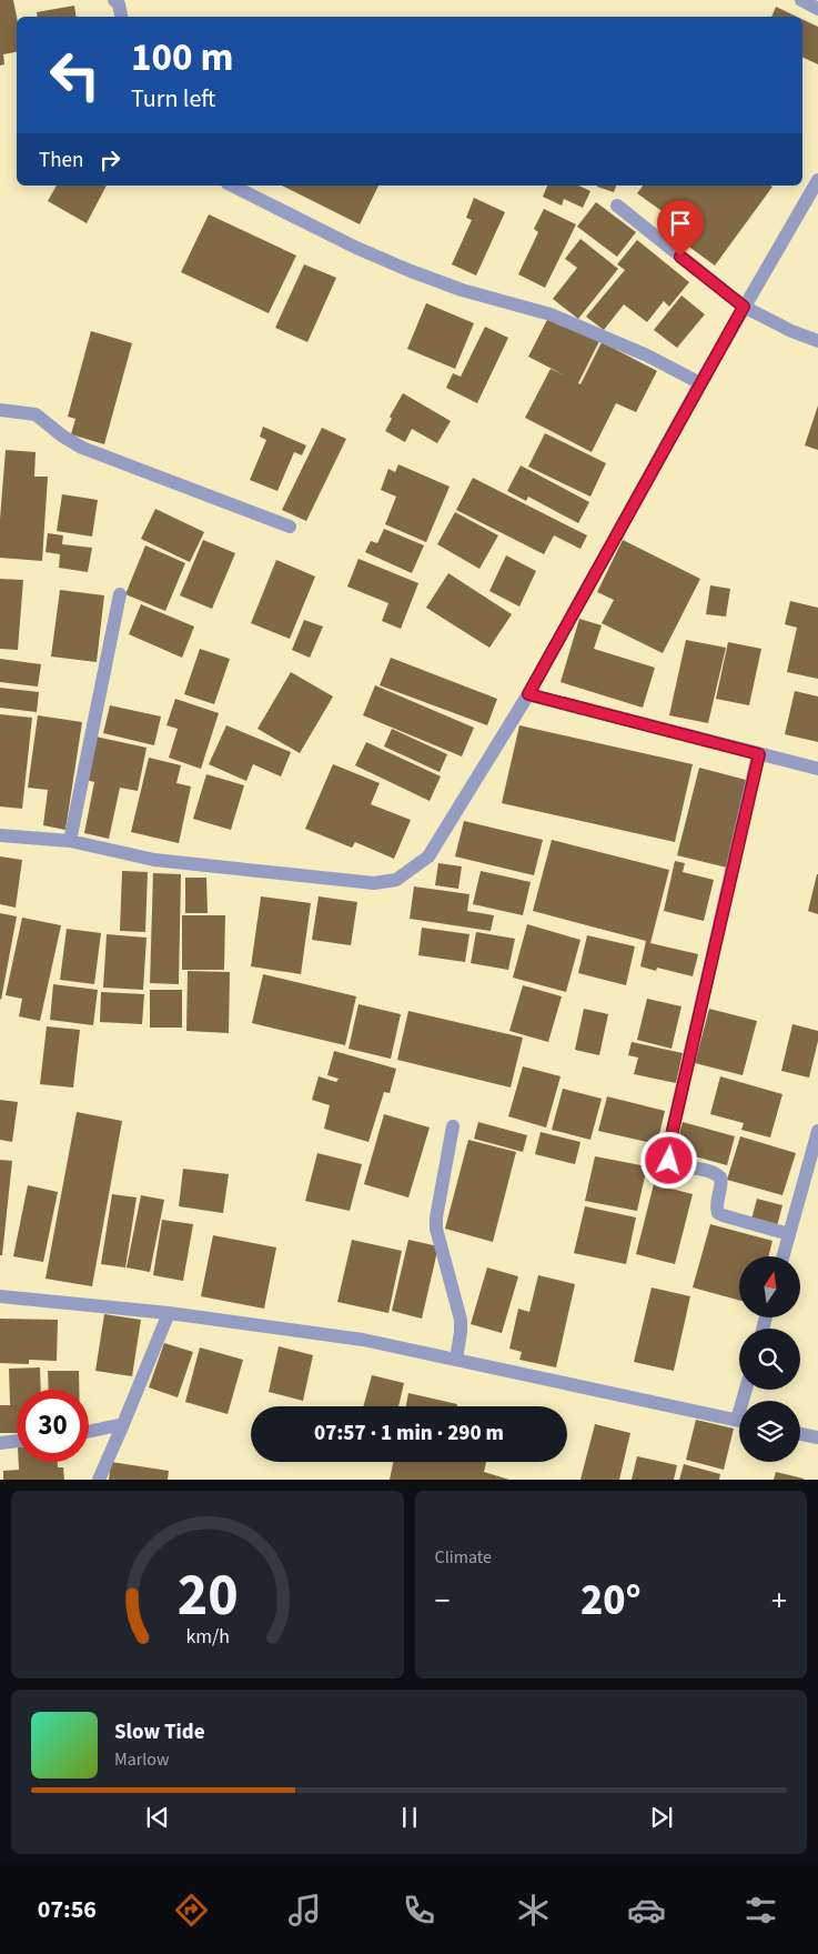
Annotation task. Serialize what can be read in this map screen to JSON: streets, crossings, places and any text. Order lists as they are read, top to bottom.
{
  "north": "top",
  "page": {
    "turn": ["100 m", "Turn left"],
    "then": "Then",
    "limit": "30",
    "trip": "07:57 · 1 min · 290 m",
    "tile": "Climate",
    "heat": ["−", "20°", "+"],
    "song": ["Slow Tide", "Marlow"],
    "tabs": "07:56",
    "gauge": ["20", "km/h"]
  }
}
